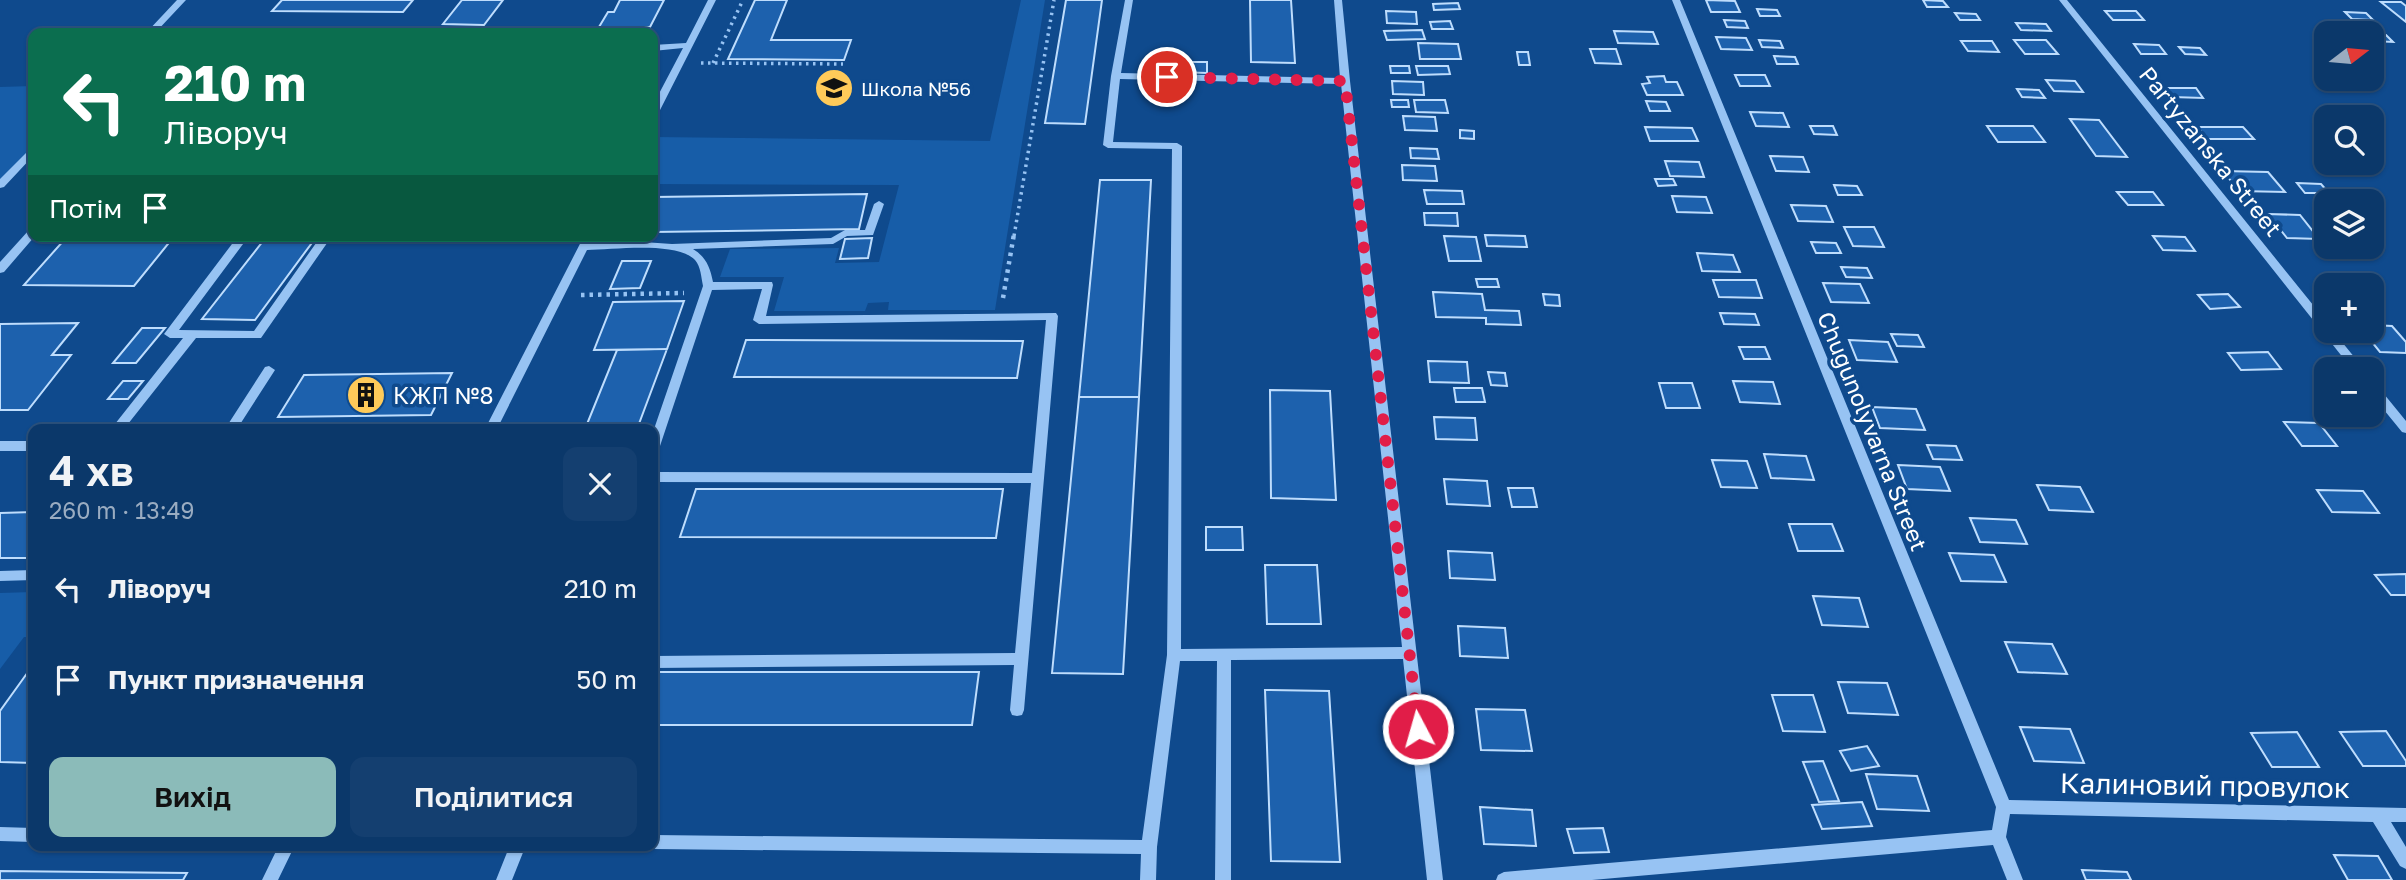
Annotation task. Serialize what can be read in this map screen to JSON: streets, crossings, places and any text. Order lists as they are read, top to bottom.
{
  "streets": {
    "street": ["Partyzanska Street", "Chugunolyvarna Street", "Калиновий провулок"]
  },
  "crossings": [
    ["Chugunolyvarna Street", "Калиновий провулок"]
  ],
  "places": {
    "school or university": ["Школа №56"],
    "building": ["КЖП №8"]
  },
  "north": "right",
  "page": {
    "map_buttons": ["+", "−"],
    "turn": ["210 m", "Ліворуч"],
    "then": "Потім",
    "heading": ["4 хв", "260 m · 13:49"],
    "list": [
      {
        "name": "Ліворуч",
        "value": "210 m"
      },
      {
        "name": "Пункт призначення",
        "value": "50 m"
      }
    ],
    "buttons": ["Вихід", "Поділитися"]
  }
}
